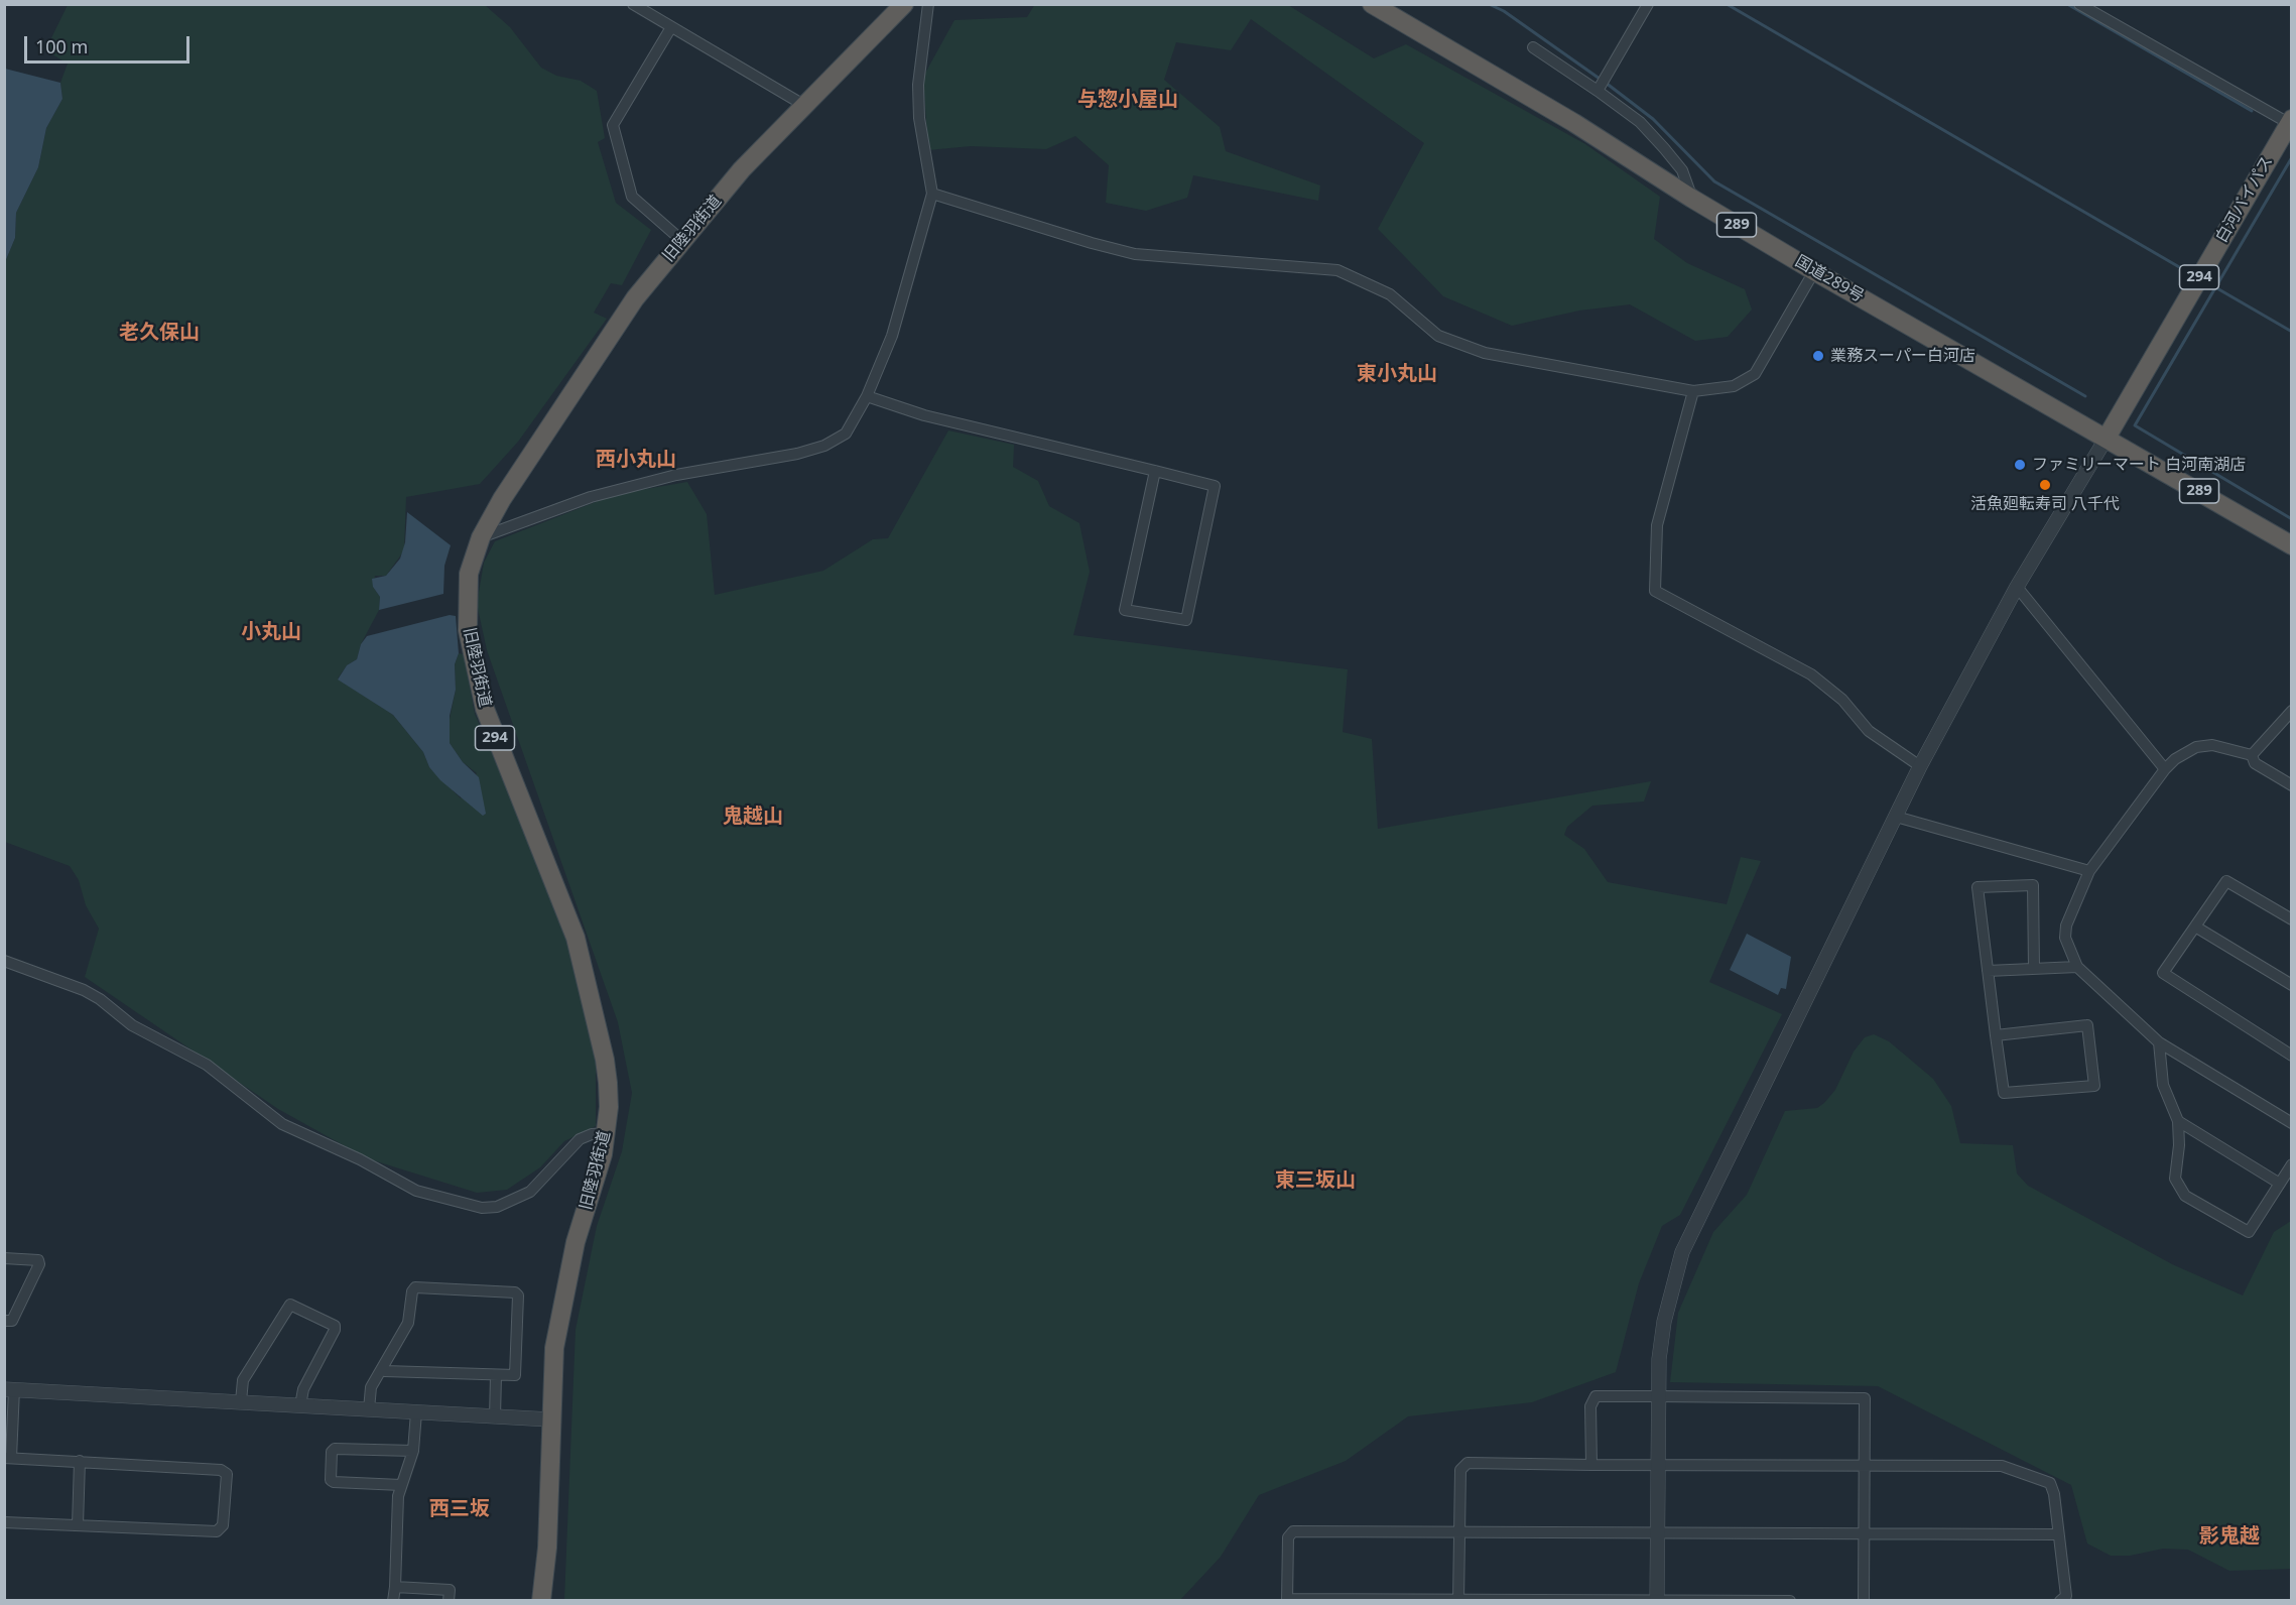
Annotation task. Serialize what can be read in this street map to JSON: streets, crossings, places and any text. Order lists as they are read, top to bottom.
{
  "streets": {
    "highway": [
      "白河バイパス",
      "289",
      "旧陸羽街道",
      "294",
      "国道289号"
    ]
  },
  "crossings": [
    ["白河バイパス", "国道289号"]
  ],
  "districts": [
    "与惣小屋山",
    "老久保山",
    "東小丸山",
    "西小丸山",
    "小丸山",
    "鬼越山",
    "東三坂山",
    "西三坂",
    "影鬼越"
  ],
  "places": ["業務スーパー白河店", "ファミリーマート 白河南湖店", "活魚廻転寿司 八千代"],
  "scale_bar": "100 m"
}
